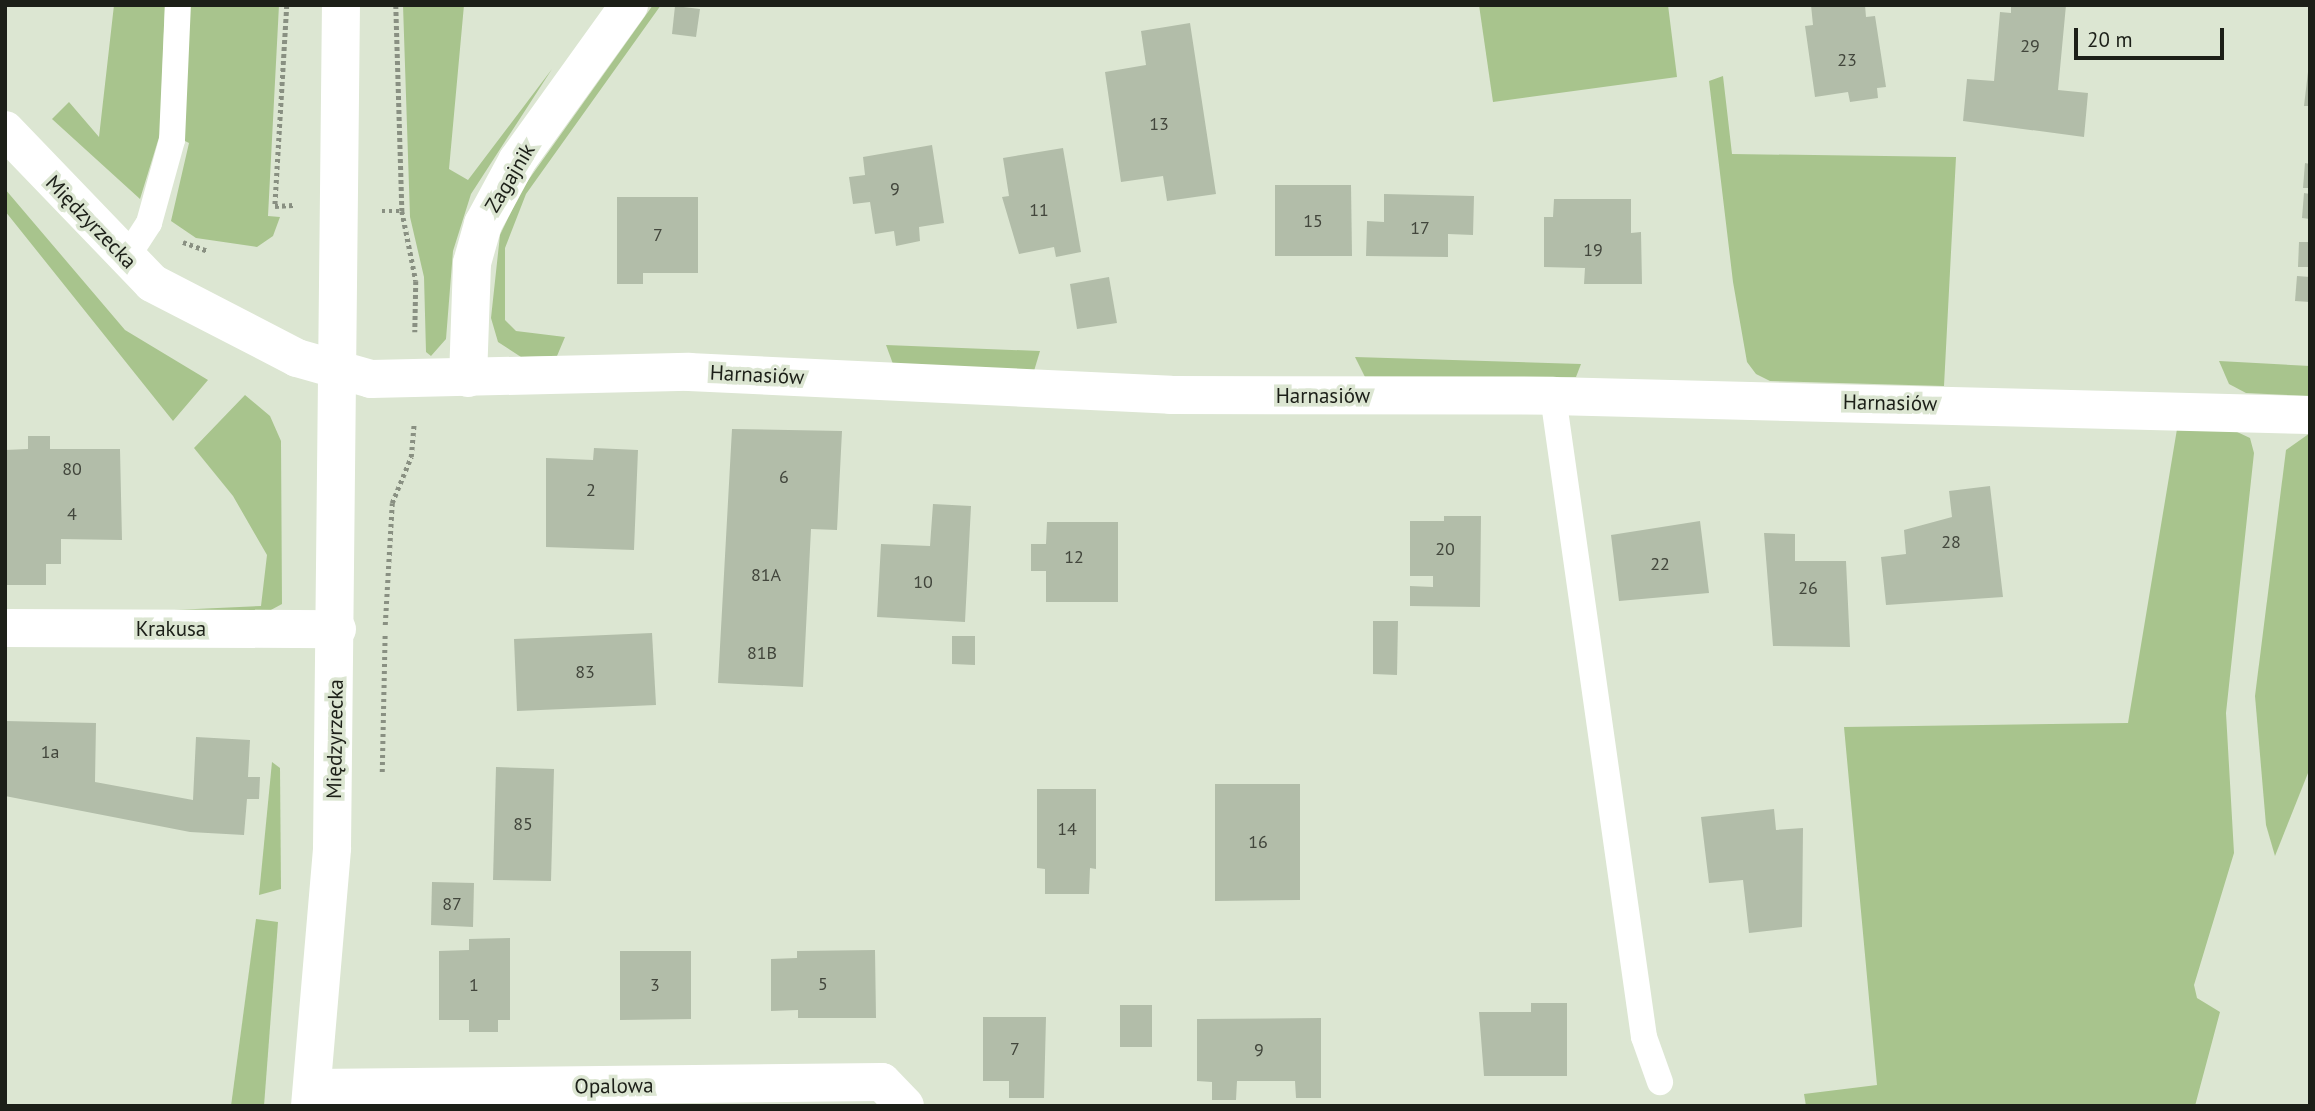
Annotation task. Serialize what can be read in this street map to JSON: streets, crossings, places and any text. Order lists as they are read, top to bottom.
{
  "streets": {
    "street": [
      "Zagajnik",
      "Międzyrzecka",
      "Harnasiów",
      "Krakusa",
      "Opalowa"
    ]
  },
  "crossings": [
    ["Zagajnik", "Harnasiów"],
    ["Międzyrzecka", "Harnasiów"],
    ["Międzyrzecka", "Krakusa"],
    ["Międzyrzecka", "Opalowa"]
  ],
  "house_numbers": [
    "29",
    "23",
    "13",
    "9",
    "11",
    "15",
    "17",
    "7",
    "19",
    "80",
    "6",
    "2",
    "4",
    "28",
    "20",
    "12",
    "22",
    "81A",
    "10",
    "26",
    "81B",
    "83",
    "1a",
    "85",
    "14",
    "16",
    "87",
    "5",
    "1",
    "3",
    "7",
    "9"
  ],
  "scale_bar": "20 m"
}
